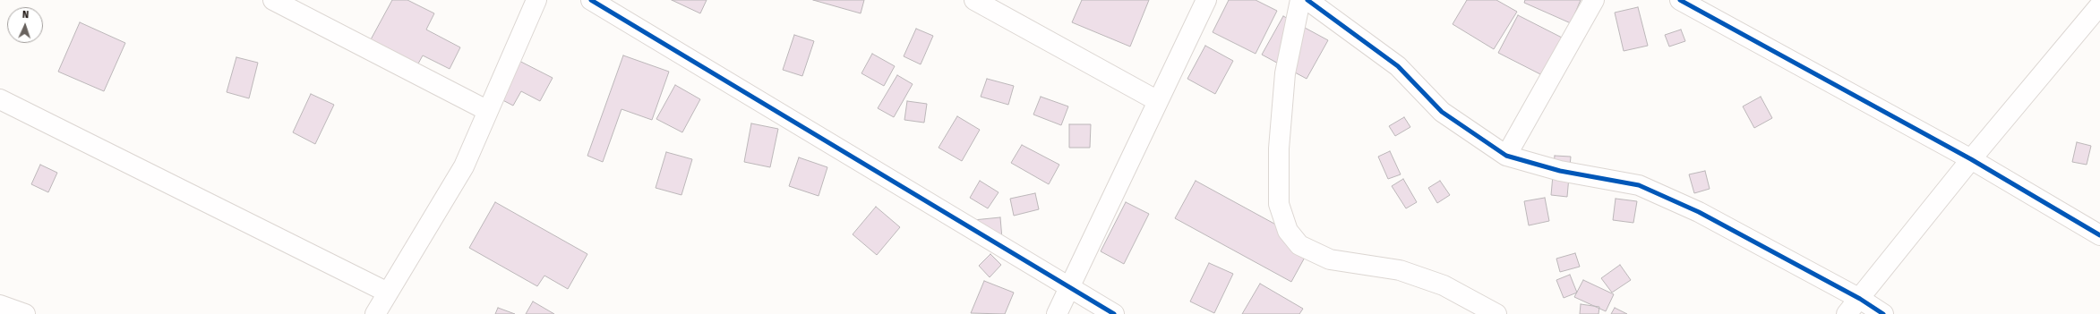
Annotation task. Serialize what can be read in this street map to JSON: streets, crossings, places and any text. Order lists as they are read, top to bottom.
{
  "north": "top"
}
